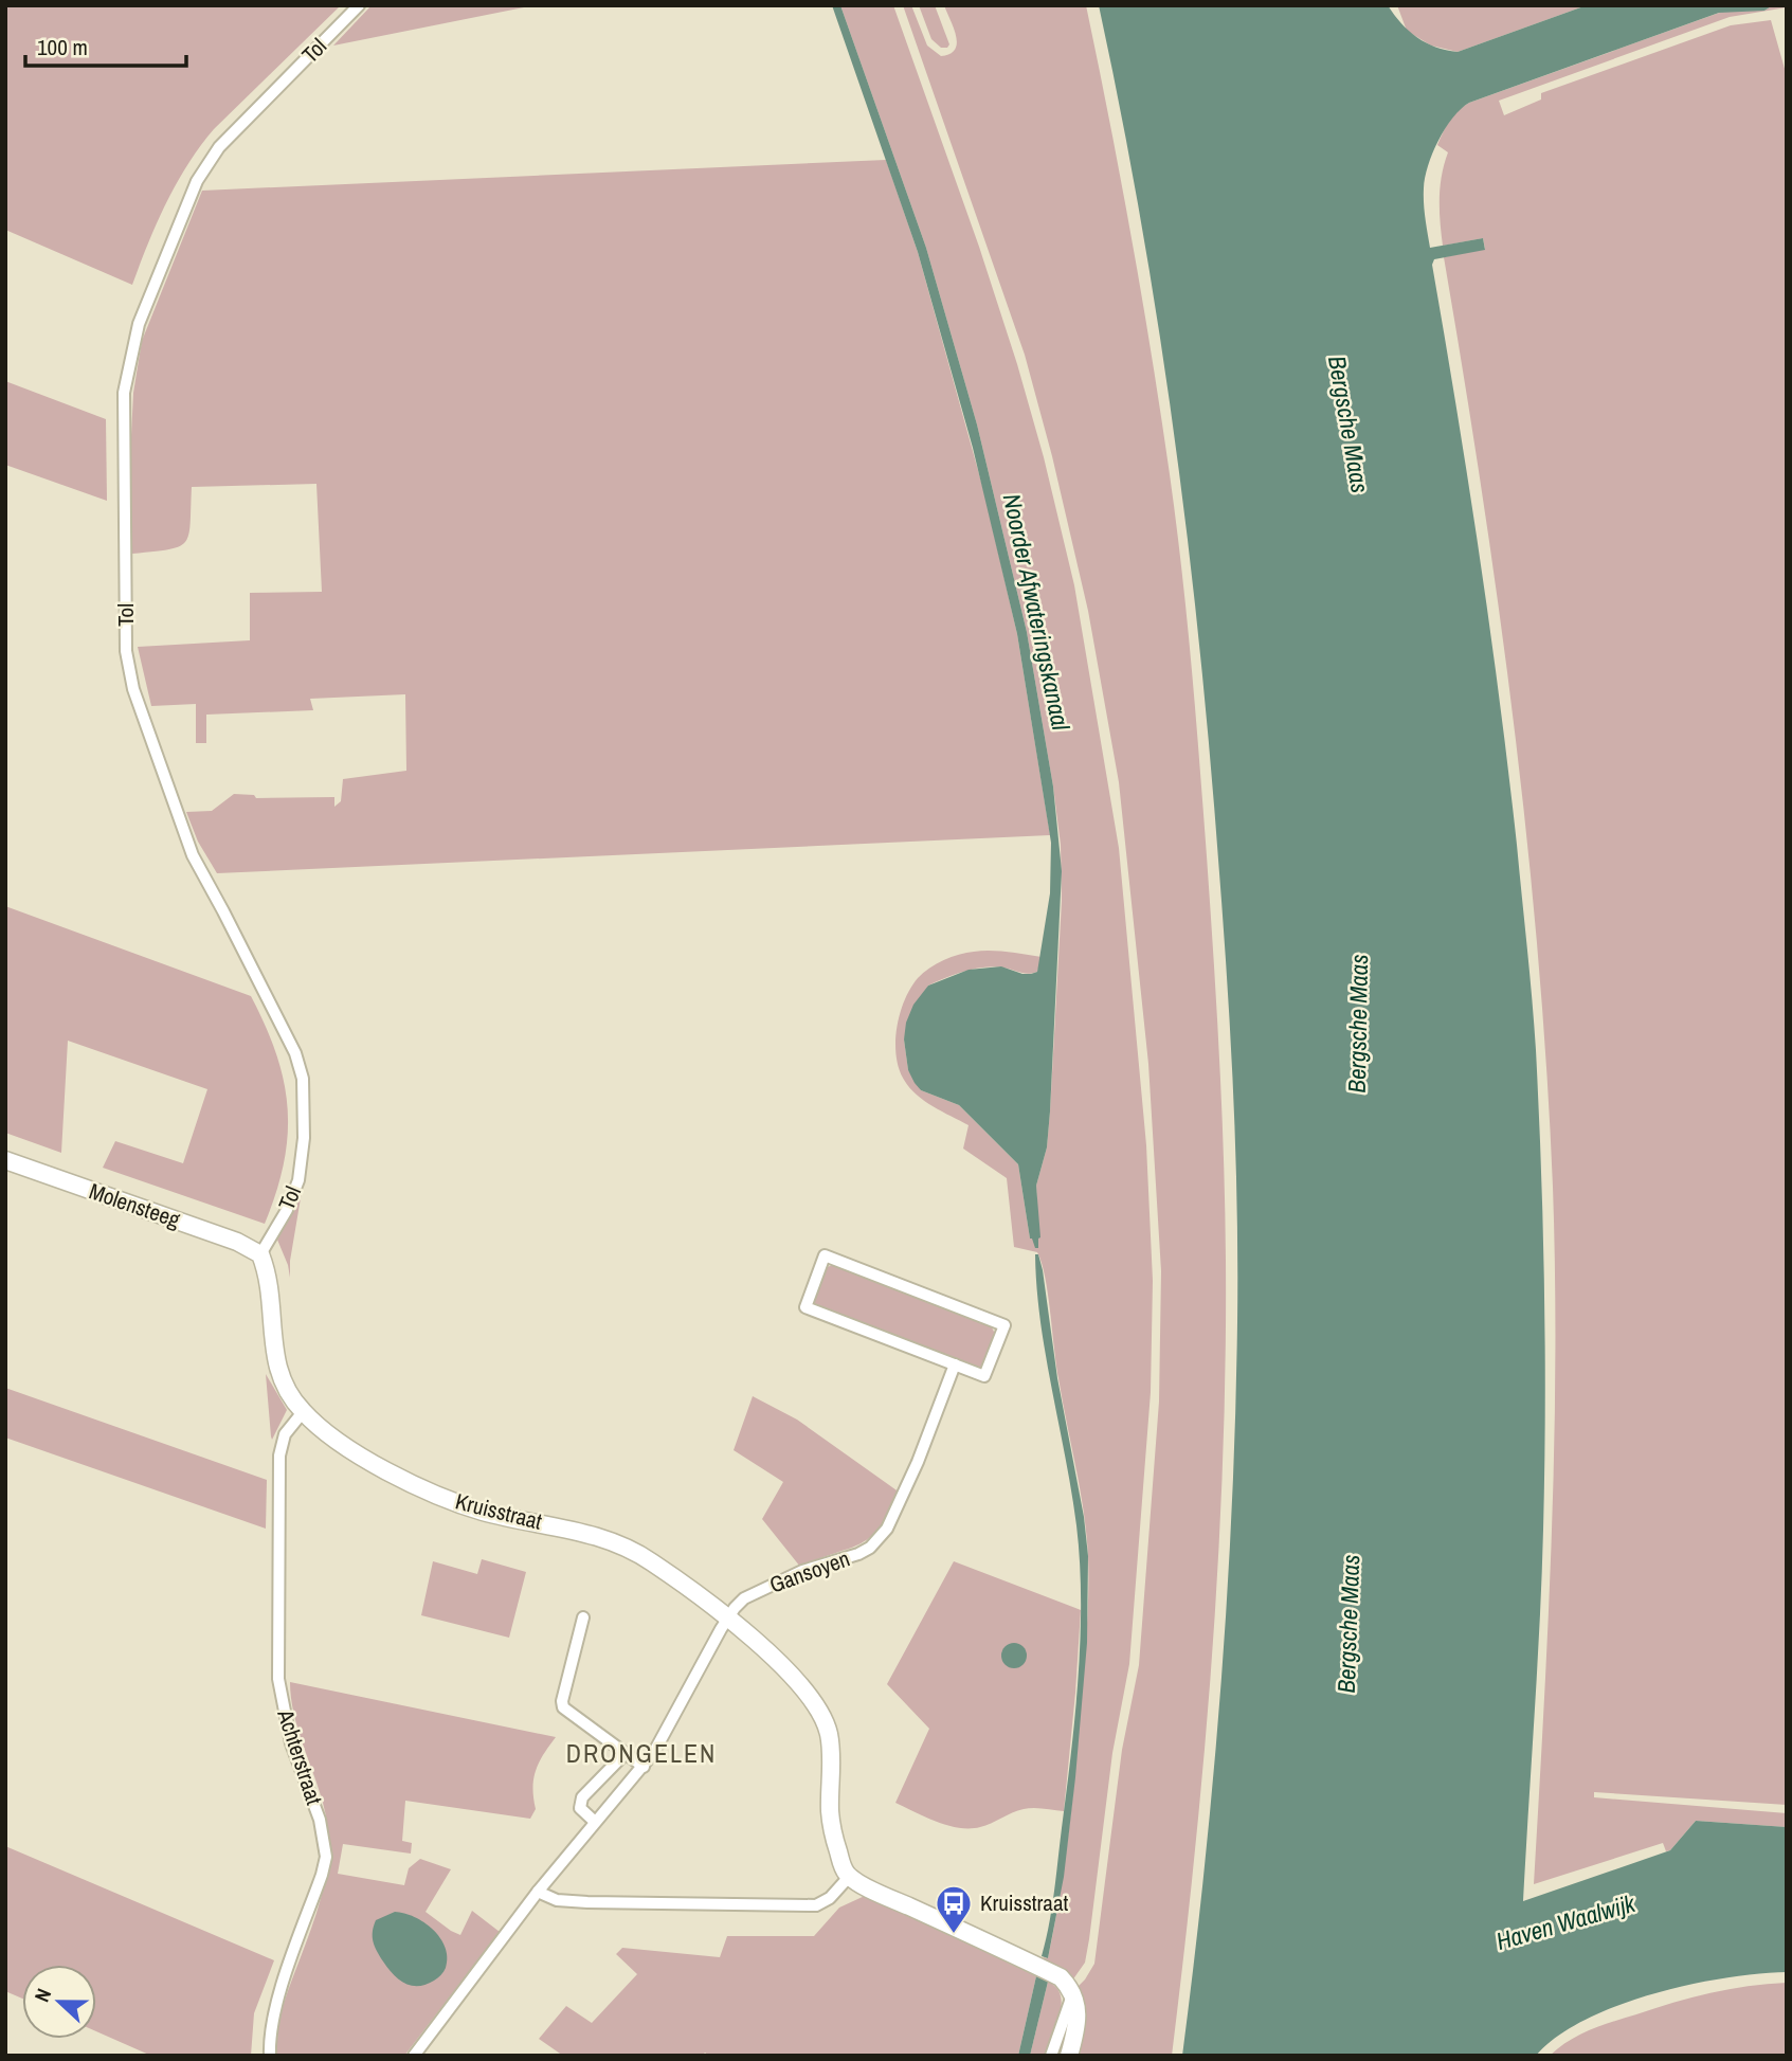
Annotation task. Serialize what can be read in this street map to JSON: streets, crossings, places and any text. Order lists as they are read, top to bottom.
{
  "streets": {
    "street": [
      "Tol",
      "Molensteeg",
      "Kruisstraat",
      "Gansoyen",
      "Achterstraat"
    ]
  },
  "crossings": [
    ["Tol", "Molensteeg"],
    ["Tol", "Kruisstraat"],
    ["Molensteeg", "Kruisstraat"],
    ["Kruisstraat", "Gansoyen"],
    ["Kruisstraat", "Achterstraat"]
  ],
  "districts": ["DRONGELEN"],
  "water": ["Bergsche Maas", "Noorder Afwateringskanaal", "Haven Waalwijk"],
  "places": {
    "bus stop": ["Kruisstraat"]
  },
  "scale_bar": "100 m",
  "north": "left"
}
